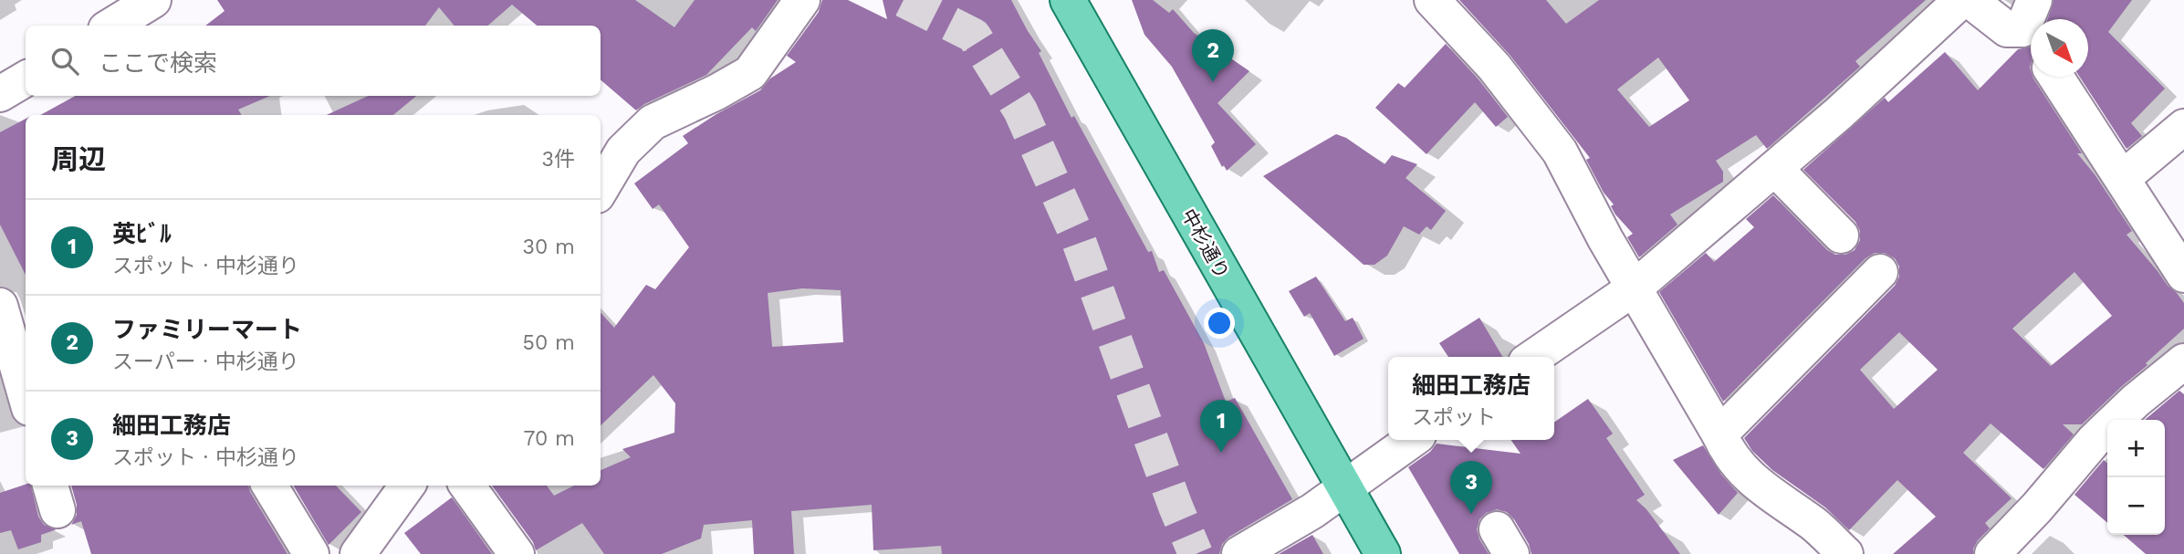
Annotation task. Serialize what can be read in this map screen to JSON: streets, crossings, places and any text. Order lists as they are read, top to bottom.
{
  "streets": {
    "main road": ["中杉通り"]
  },
  "north": "bottom right",
  "page": {
    "search": "ここで検索",
    "pins": ["2", "1", "3"],
    "heading": ["周辺", "3件"],
    "list": [
      {
        "mark": "1",
        "name": "英ﾋﾞﾙ",
        "note": "スポット · 中杉通り",
        "value": "30 m"
      },
      {
        "mark": "2",
        "name": "ファミリーマート",
        "note": "スーパー · 中杉通り",
        "value": "50 m"
      },
      {
        "mark": "3",
        "name": "細田工務店",
        "note": "スポット · 中杉通り",
        "value": "70 m"
      }
    ],
    "popup": ["細田工務店", "スポット"],
    "map_buttons": ["+", "−"]
  }
}
